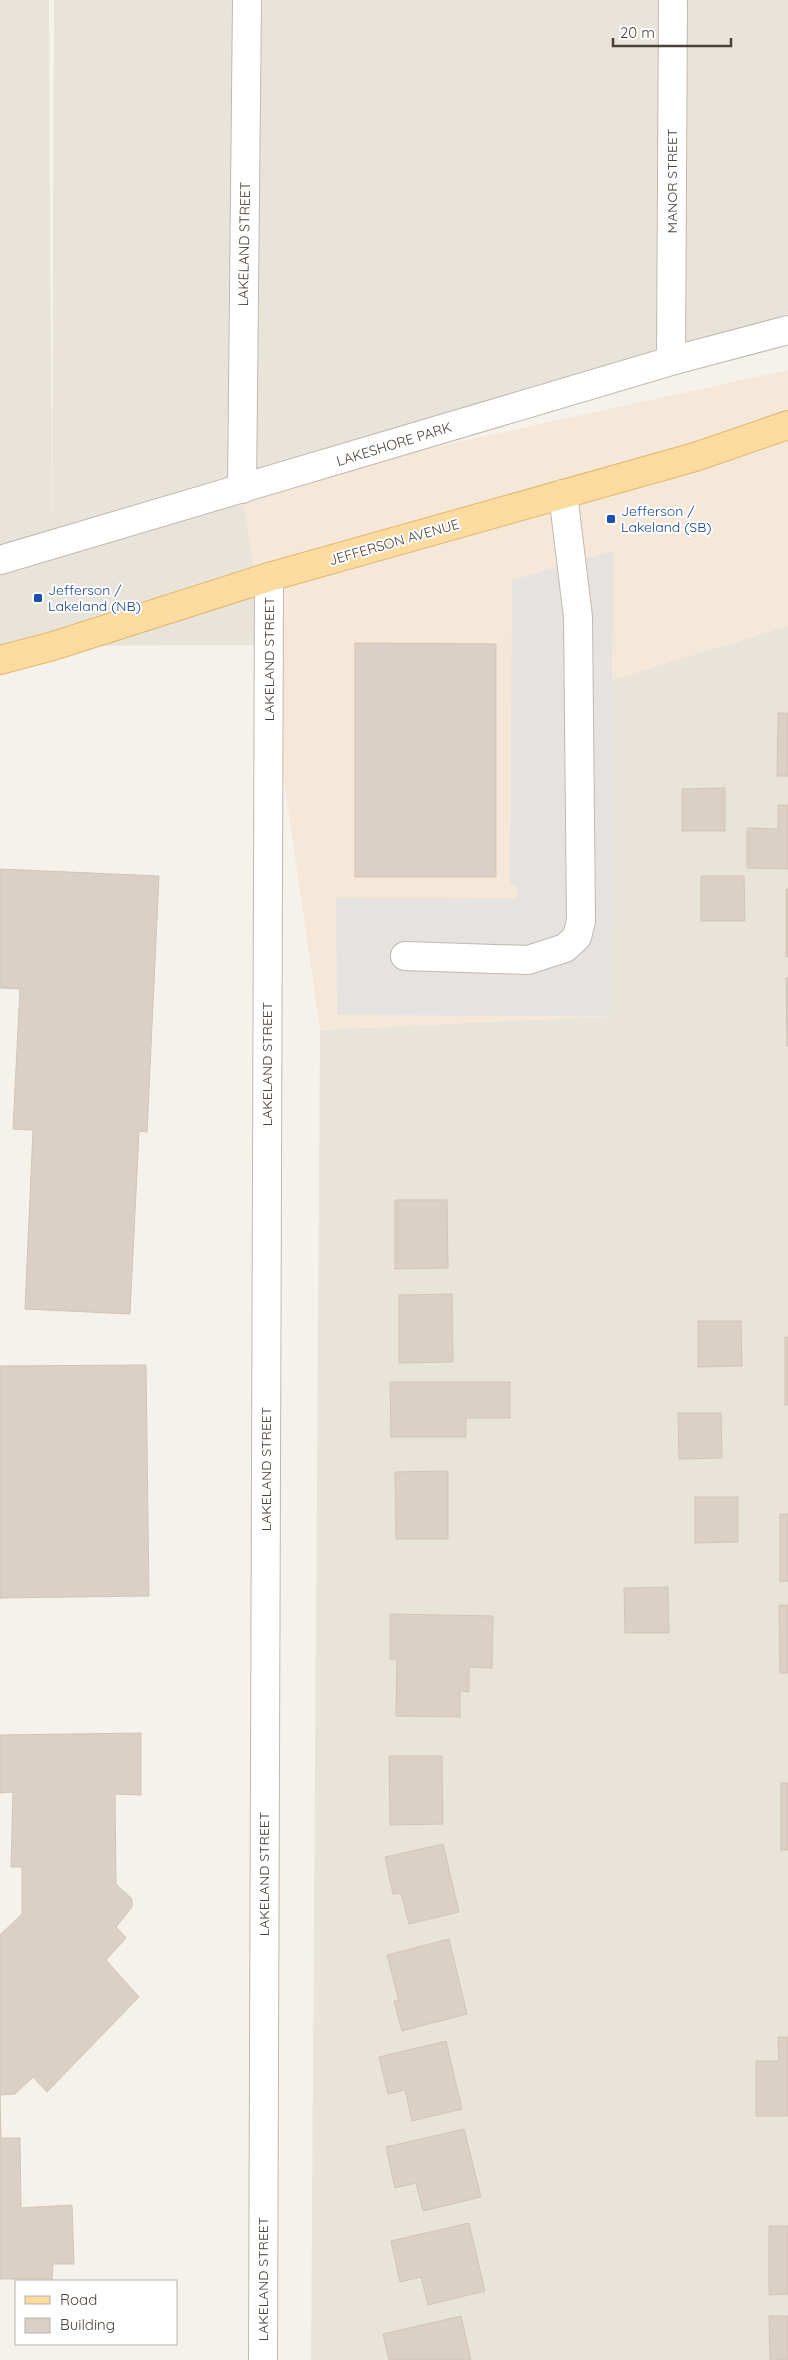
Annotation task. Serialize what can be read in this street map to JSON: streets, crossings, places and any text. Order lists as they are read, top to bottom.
{
  "streets": {
    "main road": ["JEFFERSON AVENUE"],
    "street": ["MANOR STREET", "LAKELAND STREET", "LAKESHORE PARK"]
  },
  "crossings": [
    ["MANOR STREET", "LAKESHORE PARK"],
    ["LAKELAND STREET", "LAKESHORE PARK"],
    ["LAKELAND STREET", "JEFFERSON AVENUE"]
  ],
  "places": {
    "transit": ["Jefferson / Lakeland (SB)", "Jefferson / Lakeland (NB)"]
  },
  "legend": ["Road", "Building"],
  "scale_bar": "20 m"
}
